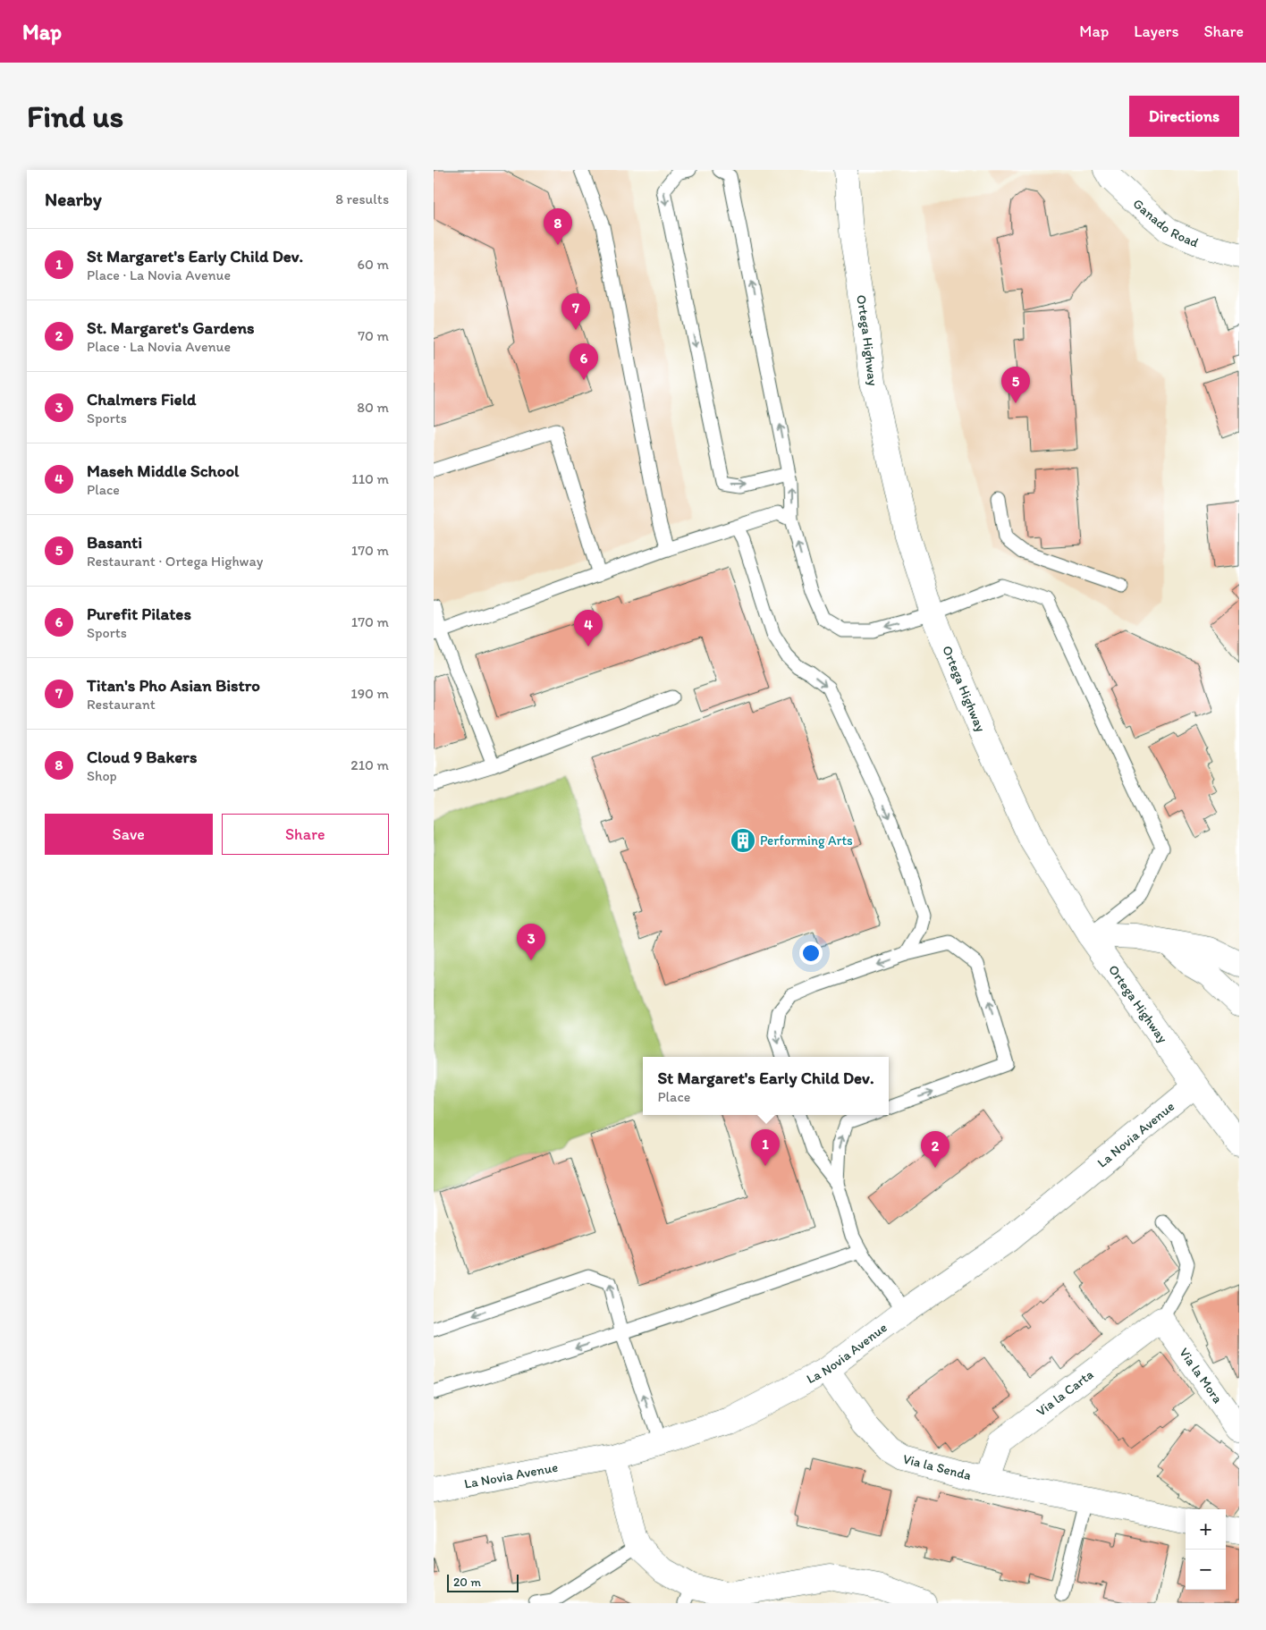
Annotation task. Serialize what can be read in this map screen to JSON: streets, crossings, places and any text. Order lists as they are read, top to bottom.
{
  "streets": {
    "main road": [
      "Ganado Road",
      "Ortega Highway",
      "La Novia Avenue",
      "Via la Mora",
      "Via la Carta",
      "Via la Senda"
    ]
  },
  "crossings": [
    ["Ortega Highway", "La Novia Avenue"],
    ["La Novia Avenue", "Via la Senda"],
    ["Via la Mora", "Via la Carta"],
    ["Via la Carta", "Via la Senda"]
  ],
  "places": {
    "building": ["Performing Arts"]
  },
  "scale_bar": "20 m",
  "page": {
    "header": "Map",
    "nav": ["Map", "Layers", "Share"],
    "buttons": [
      "Directions",
      ["Save", "Share"]
    ],
    "title": "Find us",
    "heading": ["Nearby", "8 results"],
    "pins": [
      "8",
      "7",
      "6",
      "5",
      "4",
      "3",
      "1",
      "2"
    ],
    "list": [
      {
        "mark": "1",
        "name": "St Margaret's Early Child Dev.",
        "note": "Place · La Novia Avenue",
        "value": "60 m"
      },
      {
        "mark": "2",
        "name": "St. Margaret's Gardens",
        "note": "Place · La Novia Avenue",
        "value": "70 m"
      },
      {
        "mark": "3",
        "name": "Chalmers Field",
        "note": "Sports",
        "value": "80 m"
      },
      {
        "mark": "4",
        "name": "Maseh Middle School",
        "note": "Place",
        "value": "110 m"
      },
      {
        "mark": "5",
        "name": "Basanti",
        "note": "Restaurant · Ortega Highway",
        "value": "170 m"
      },
      {
        "mark": "6",
        "name": "Purefit Pilates",
        "note": "Sports",
        "value": "170 m"
      },
      {
        "mark": "7",
        "name": "Titan's Pho Asian Bistro",
        "note": "Restaurant",
        "value": "190 m"
      },
      {
        "mark": "8",
        "name": "Cloud 9 Bakers",
        "note": "Shop",
        "value": "210 m"
      }
    ],
    "popup": ["St Margaret's Early Child Dev.", "Place"],
    "map_buttons": ["+", "−"],
    "scale": "20 m"
  }
}
